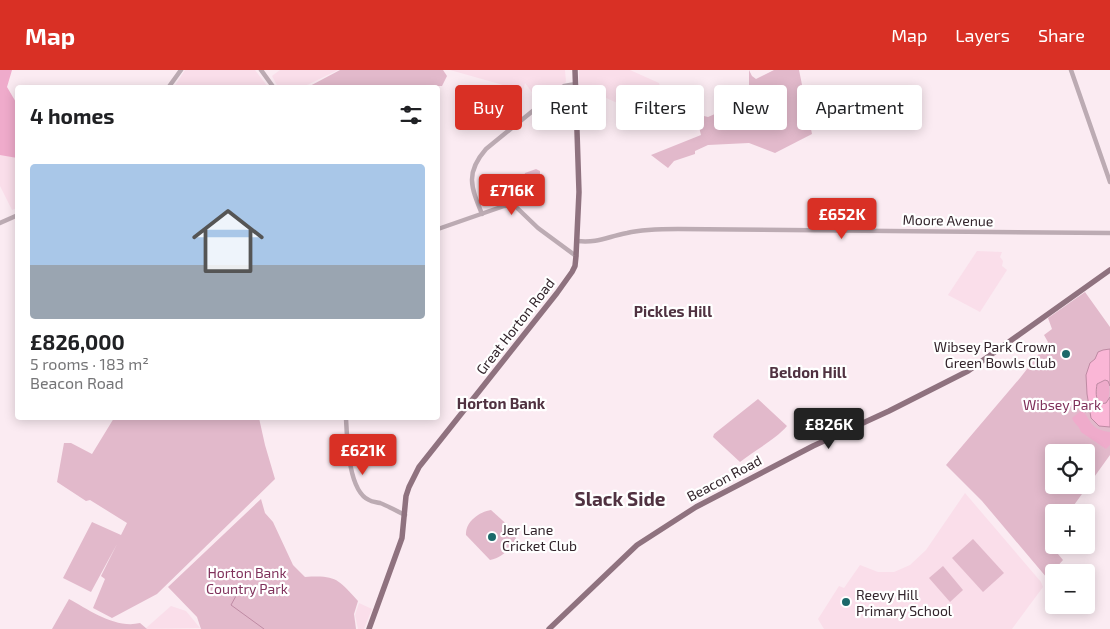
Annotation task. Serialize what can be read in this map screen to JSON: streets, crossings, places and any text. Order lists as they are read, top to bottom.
{
  "streets": {
    "main road": ["Great Horton Road", "Beacon Road"],
    "street": ["Moore Avenue"]
  },
  "crossings": [
    ["Moore Avenue", "Great Horton Road"]
  ],
  "districts": [
    "Pickles Hill",
    "Beldon Hill",
    "Horton Bank",
    "Slack Side"
  ],
  "parks": ["Wibsey Park", "Horton Bank Country Park"],
  "places": ["Wibsey Park Crown Green Bowls Club", "Jer Lane Cricket Club", "Reevy Hill Primary School"],
  "page": {
    "header": "Map",
    "nav": ["Map", "Layers", "Share"],
    "chip": [
      "Buy",
      "Rent",
      "Filters",
      "New",
      "Apartment"
    ],
    "heading": "4 homes",
    "list": [
      {
        "name": "£826,000",
        "note": "5 rooms · 183 m² · Beacon Road"
      }
    ],
    "price": [
      "£716K",
      "£652K",
      "£826K",
      "£621K"
    ],
    "map_buttons": ["+", "−"]
  }
}
